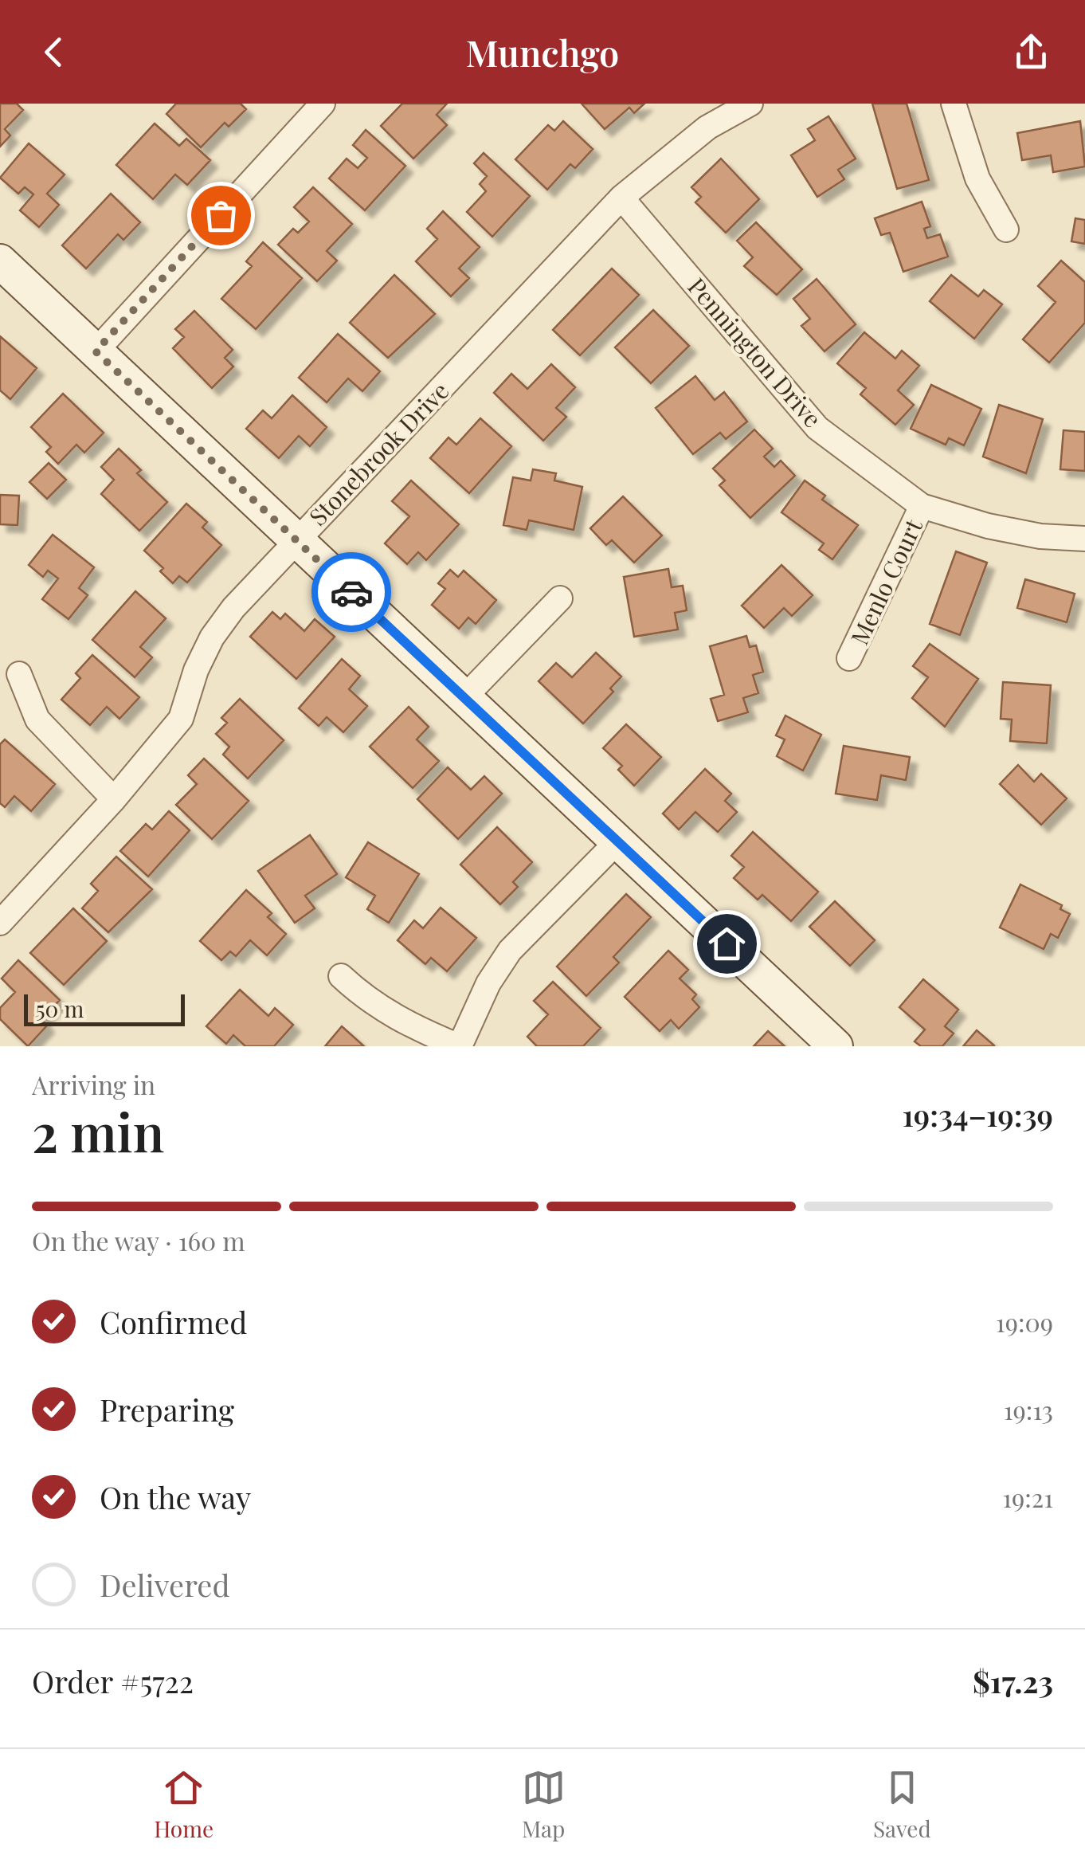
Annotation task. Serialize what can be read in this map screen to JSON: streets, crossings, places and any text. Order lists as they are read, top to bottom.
{
  "streets": {
    "street": ["Pennington Drive", "Stonebrook Drive", "Menlo Court"]
  },
  "crossings": [
    ["Pennington Drive", "Stonebrook Drive"],
    ["Pennington Drive", "Menlo Court"]
  ],
  "scale_bar": "50 m",
  "page": {
    "header": "Munchgo",
    "scale": "50 m",
    "heading": ["2 min", "Arriving in", "19:34–19:39"],
    "panel": ["Order #5722", "$17.23"],
    "bar": "On the way · 160 m",
    "list": [
      ["Confirmed", "19:09"],
      ["Preparing", "19:13"],
      ["On the way", "19:21"],
      "Delivered"
    ],
    "tabs": ["Home", "Map", "Saved"]
  }
}
